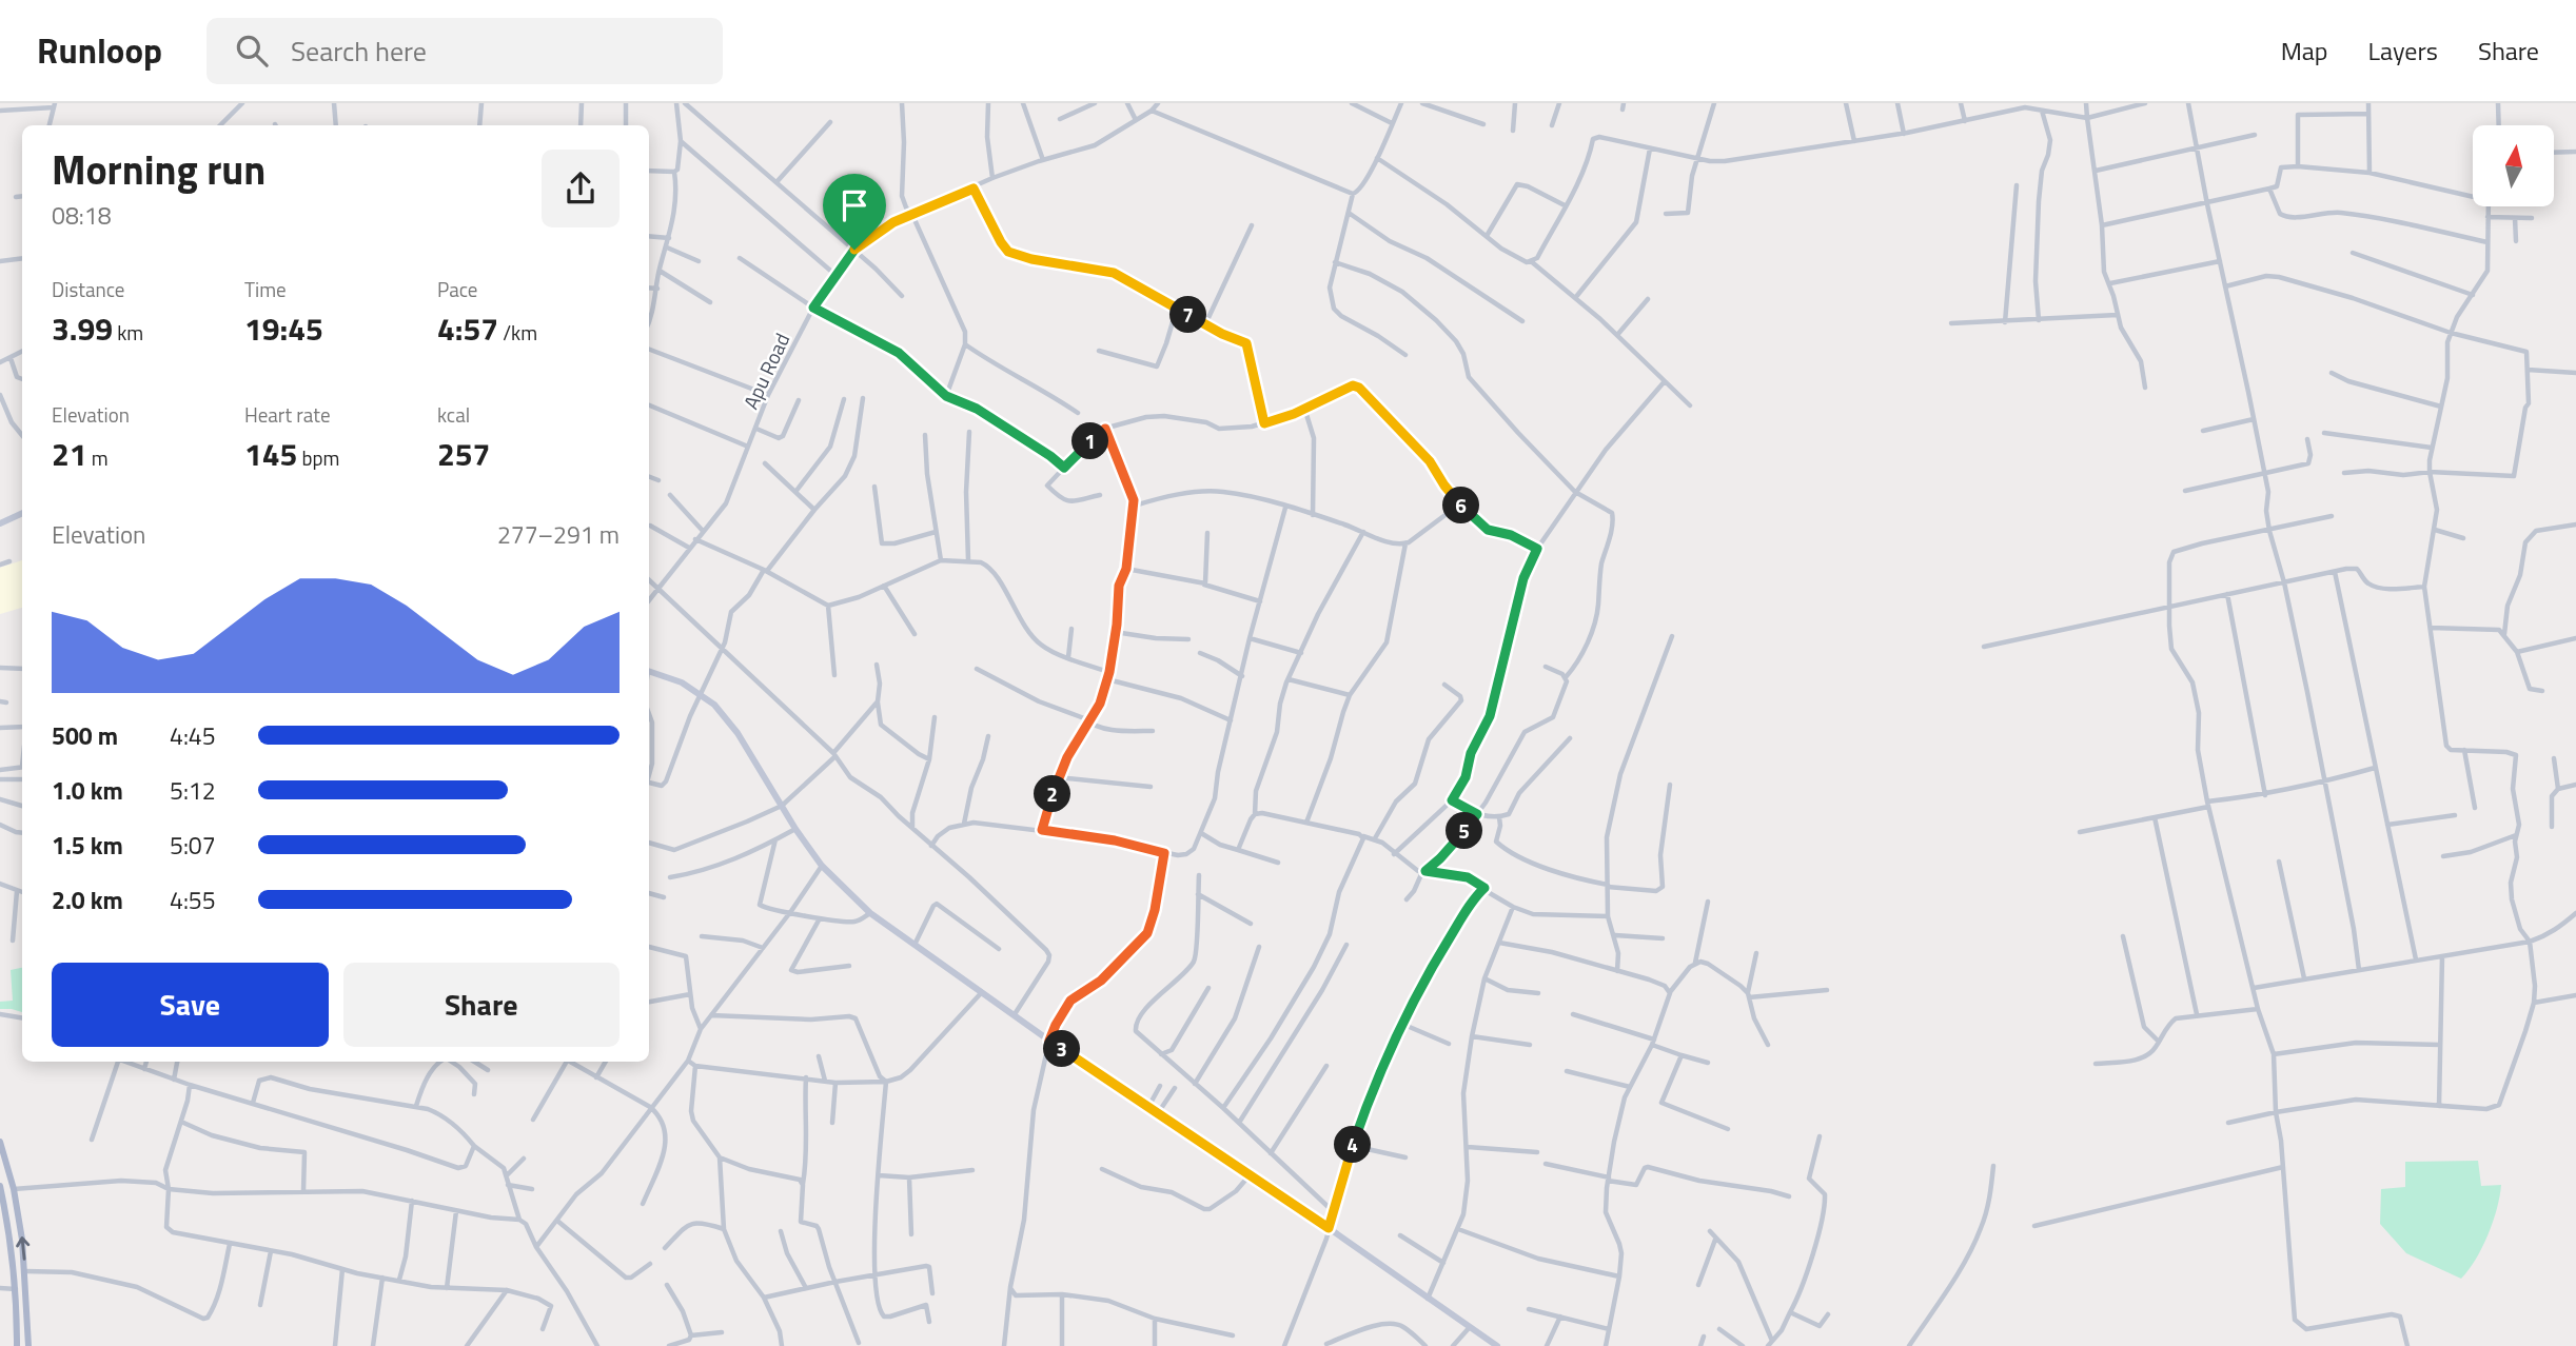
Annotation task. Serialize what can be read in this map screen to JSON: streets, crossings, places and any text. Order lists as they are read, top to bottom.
{
  "streets": {
    "street": ["Apu Road"]
  },
  "north": "top",
  "page": {
    "header": "Runloop",
    "search": "Search here",
    "nav": ["Map", "Layers", "Share"],
    "heading": ["Morning run", "08:18"],
    "stats": [
      ["Distance", "3.99 km"],
      ["Time", "19:45"],
      ["Pace", "4:57 /km"],
      ["Elevation", "21 m"],
      ["Heart rate", "145 bpm"],
      ["kcal", "257"]
    ],
    "pins": [
      "7",
      "1",
      "6",
      "2",
      "5",
      "3",
      "4"
    ],
    "chart": ["Elevation", "277–291 m"],
    "list": [
      {
        "name": "500 m",
        "note": "4:45"
      },
      {
        "name": "1.0 km",
        "note": "5:12"
      },
      {
        "name": "1.5 km",
        "note": "5:07"
      },
      {
        "name": "2.0 km",
        "note": "4:55"
      }
    ],
    "buttons": ["Save", "Share"]
  }
}
